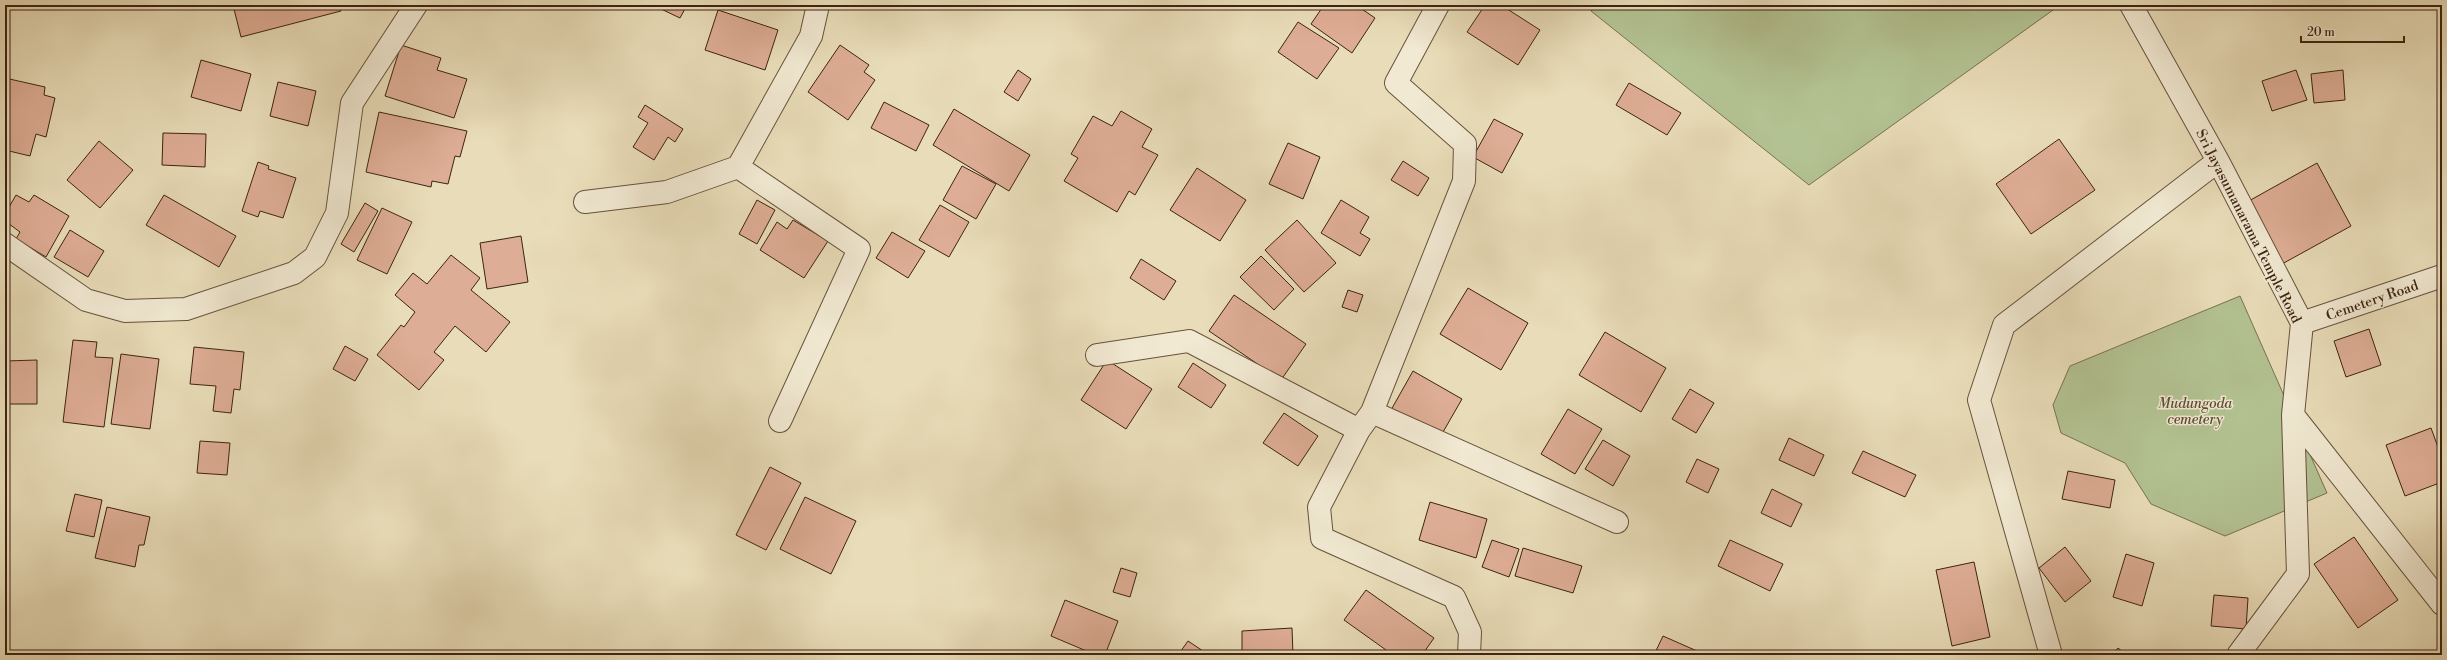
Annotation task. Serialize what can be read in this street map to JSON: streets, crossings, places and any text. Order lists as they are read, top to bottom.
{
  "streets": {
    "street": ["Sri Jayasumanarama Temple Road", "Cemetery Road"]
  },
  "crossings": [
    ["Sri Jayasumanarama Temple Road", "Cemetery Road"]
  ],
  "parks": ["Mudungoda cemetery"],
  "scale_bar": "20 m"
}
